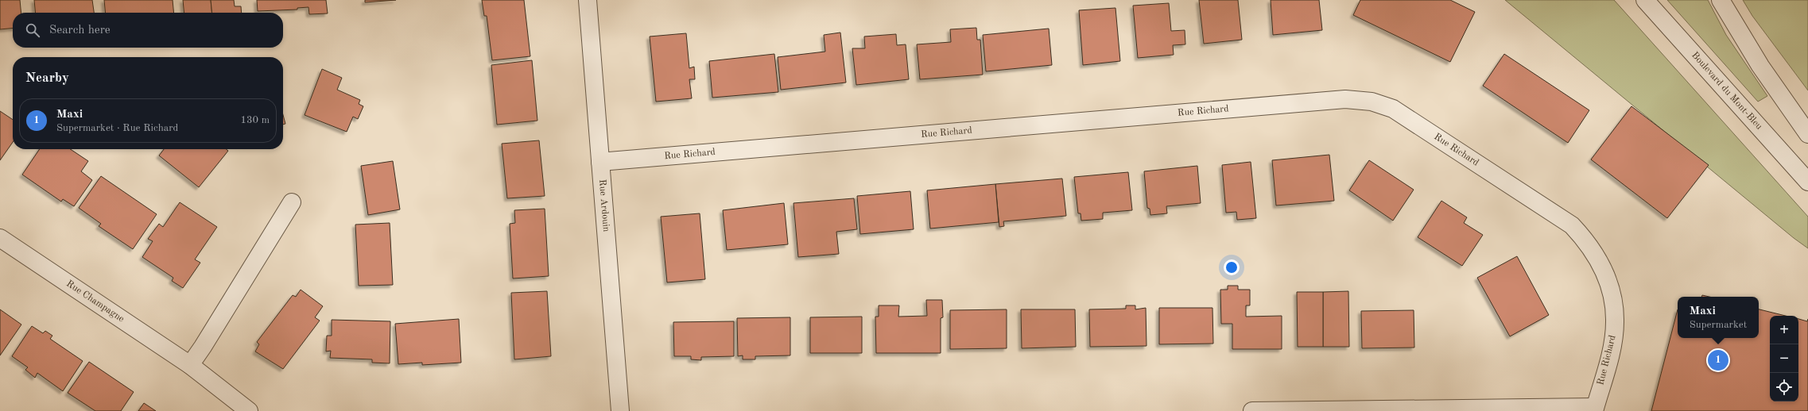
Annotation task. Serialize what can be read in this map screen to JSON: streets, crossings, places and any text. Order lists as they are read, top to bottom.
{
  "streets": {
    "street": [
      "Boulevard du Mont-Bleu",
      "Rue Richard",
      "Rue Ardouin",
      "Rue Champagne"
    ]
  },
  "crossings": [
    ["Rue Richard", "Rue Ardouin"]
  ],
  "page": {
    "search": "Search here",
    "heading": "Nearby",
    "list": [
      {
        "mark": "1",
        "name": "Maxi",
        "note": "Supermarket · Rue Richard",
        "value": "130 m"
      }
    ],
    "popup": ["Maxi", "Supermarket"],
    "map_buttons": ["+", "−"],
    "pins": "1"
  }
}
